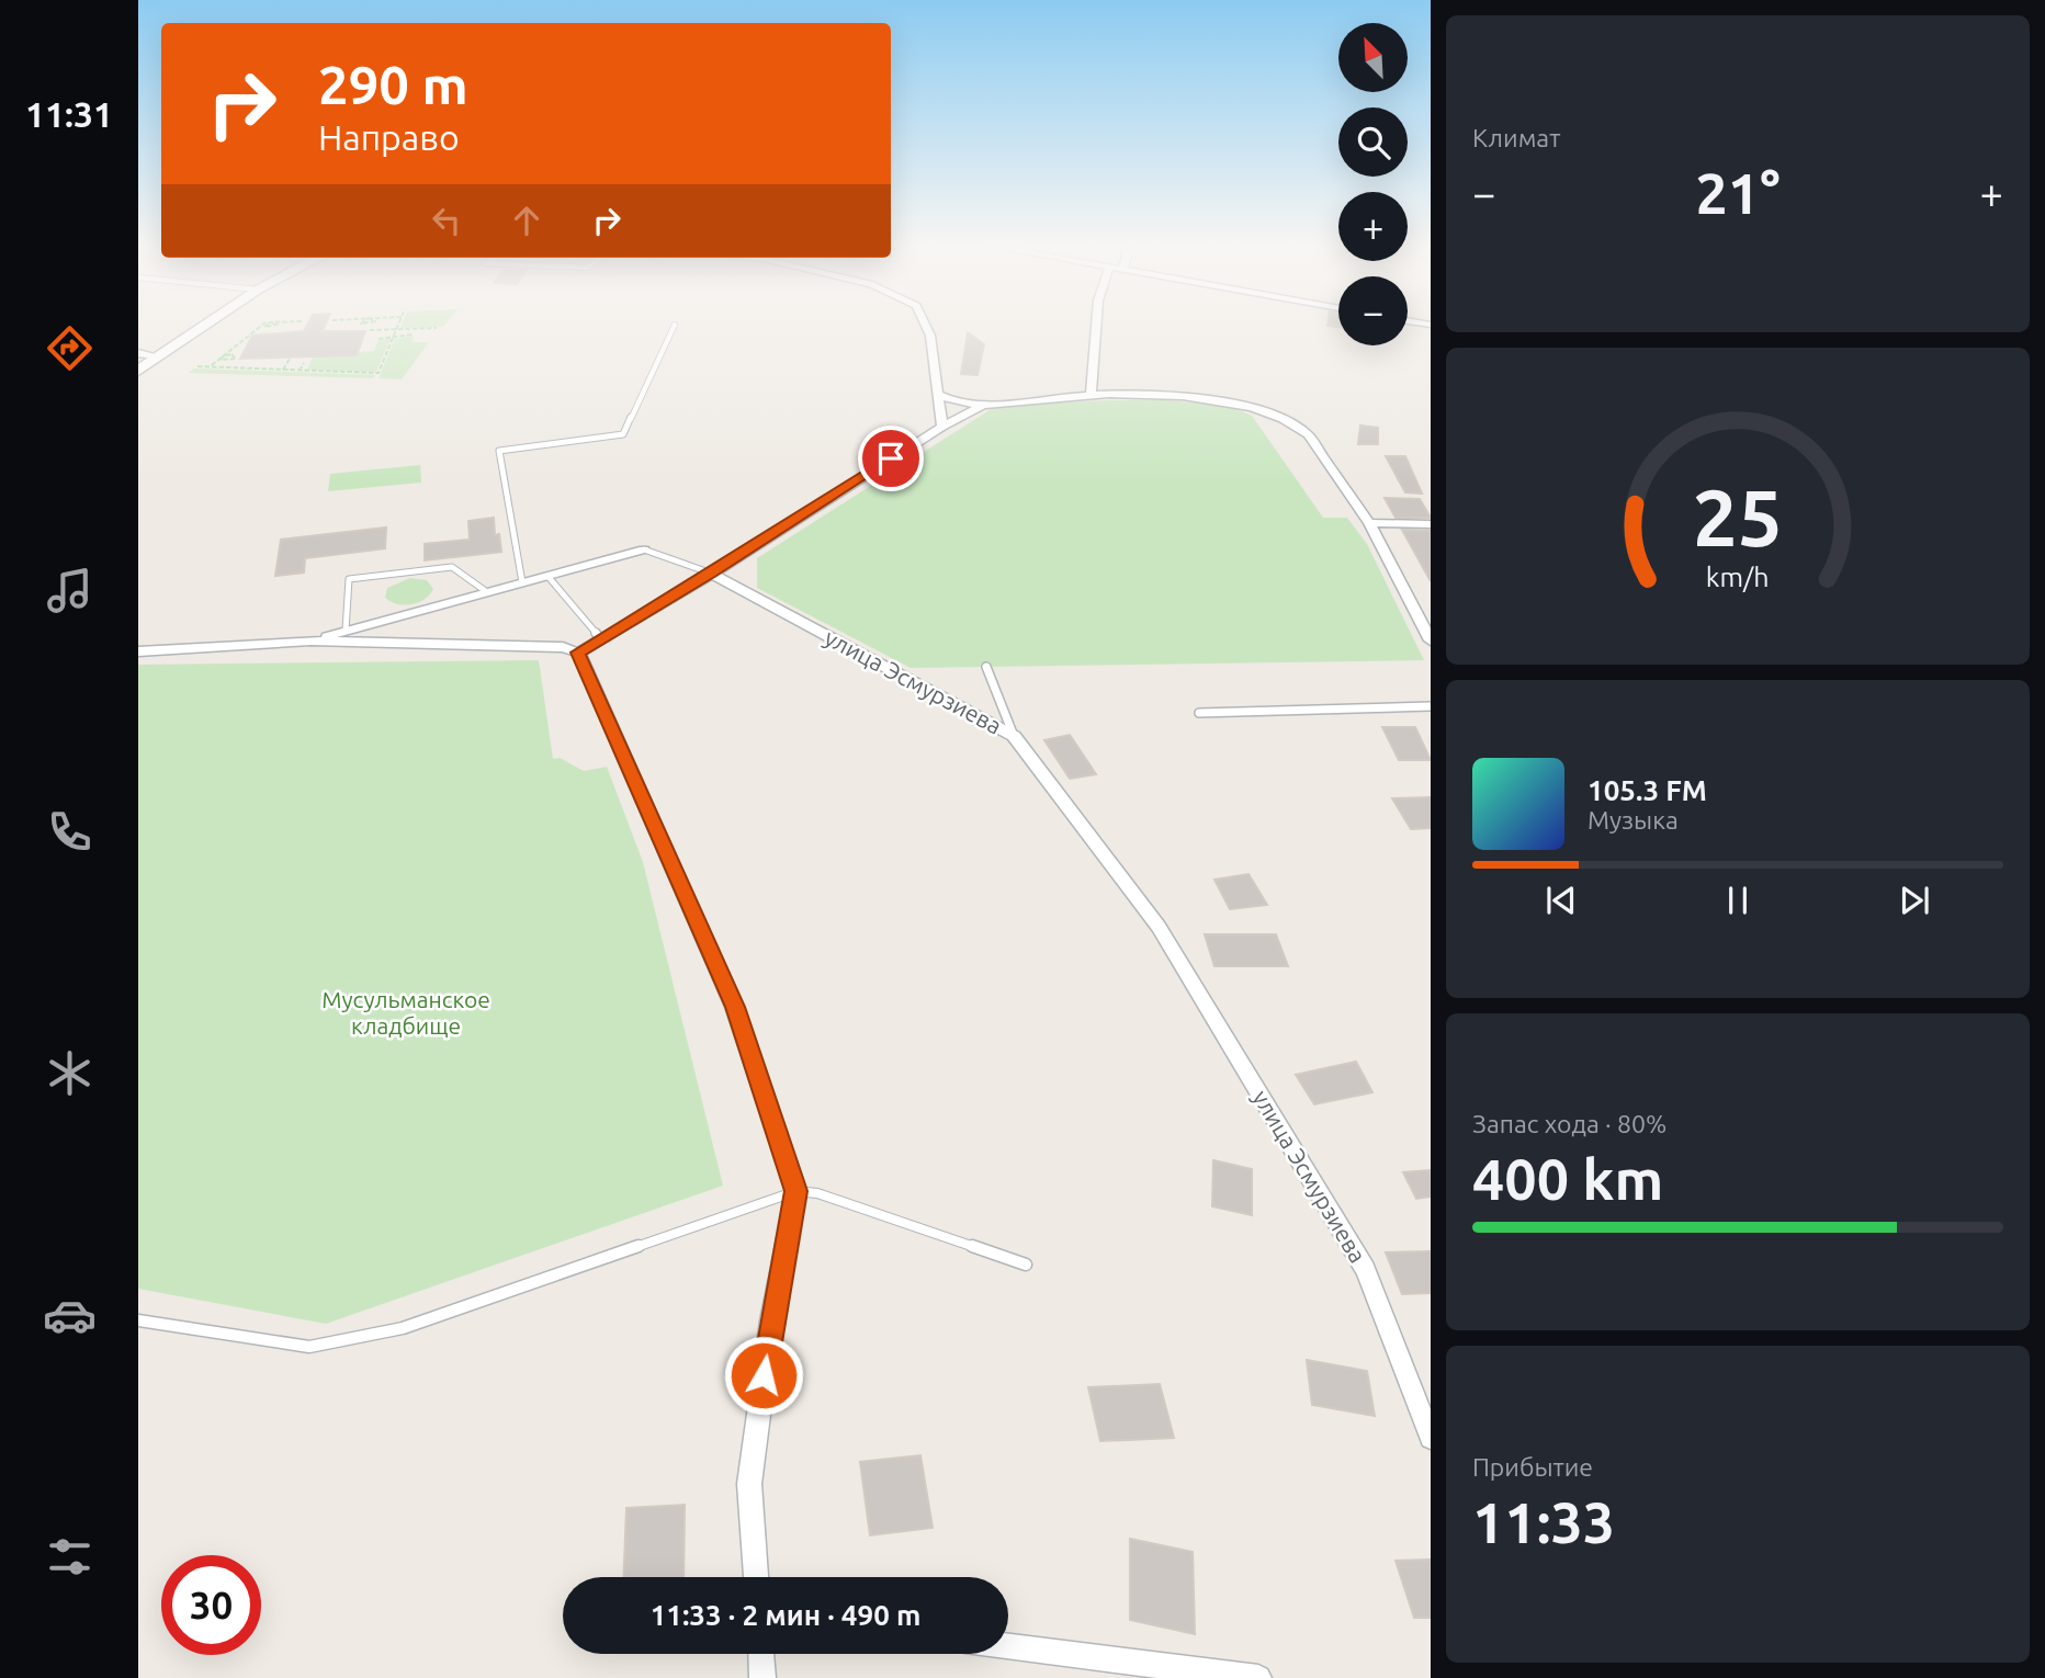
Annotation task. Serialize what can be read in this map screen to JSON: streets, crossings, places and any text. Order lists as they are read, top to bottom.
{
  "streets": {
    "street": ["улица Эсмурзиева"]
  },
  "parks": ["Мусульманское кладбище"],
  "north": "top left",
  "page": {
    "tabs": "11:31",
    "tile": [
      "Климат",
      ["Запас хода · 80%", "400 km"],
      ["Прибытие", "11:33"]
    ],
    "map_buttons": ["+", "−"],
    "turn": ["290 m", "Направо"],
    "heat": ["−", "21°", "+"],
    "song": ["105.3 FM", "Музыка"],
    "limit": "30",
    "trip": "11:33 · 2 мин · 490 m",
    "gauge": ["25", "km/h"]
  }
}
